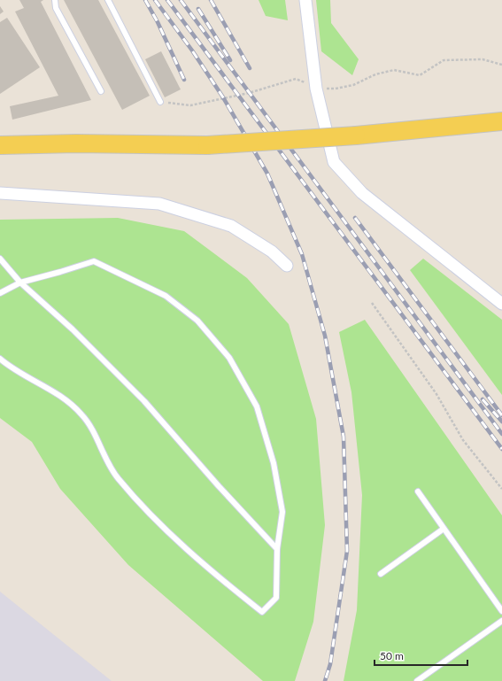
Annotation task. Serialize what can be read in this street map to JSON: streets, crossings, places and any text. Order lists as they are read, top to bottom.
{
  "scale_bar": "50 m"
}
